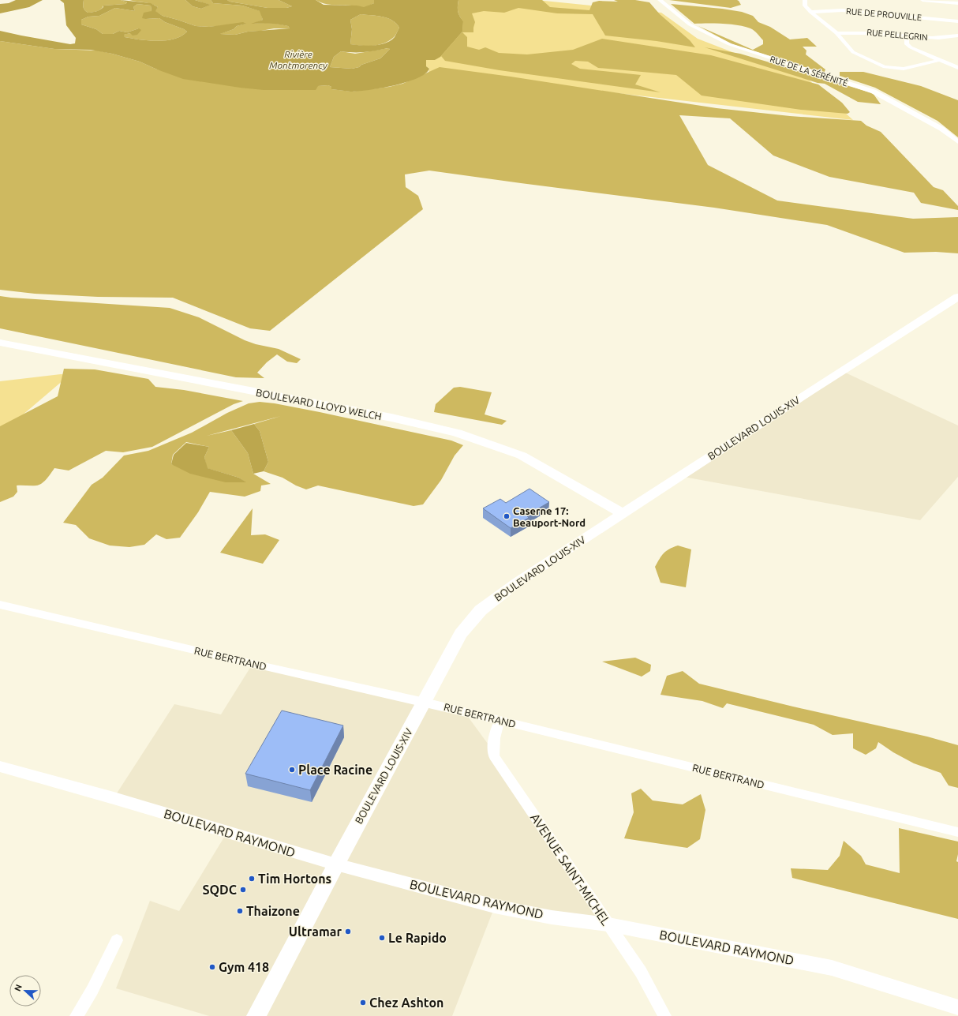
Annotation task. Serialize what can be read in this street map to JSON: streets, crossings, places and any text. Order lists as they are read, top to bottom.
{
  "streets": {
    "main road": ["BOULEVARD LLOYD WELCH", "BOULEVARD LOUIS-XIV"],
    "street": [
      "RUE DE PROUVILLE",
      "RUE PELLEGRIN",
      "RUE DE LA SÉRÉNITÉ",
      "RUE BERTRAND",
      "BOULEVARD RAYMOND",
      "AVENUE SAINT-MICHEL"
    ]
  },
  "crossings": [
    ["RUE DE PROUVILLE", "RUE PELLEGRIN"],
    ["BOULEVARD LLOYD WELCH", "BOULEVARD LOUIS-XIV"],
    ["BOULEVARD LOUIS-XIV", "RUE BERTRAND"],
    ["BOULEVARD LOUIS-XIV", "BOULEVARD RAYMOND"],
    ["RUE BERTRAND", "AVENUE SAINT-MICHEL"],
    ["BOULEVARD RAYMOND", "AVENUE SAINT-MICHEL"]
  ],
  "water": ["Rivière Montmorency"],
  "places": [
    "Caserne 17: Beauport-Nord",
    "Place Racine",
    "Tim Hortons",
    "SQDC",
    "Thaizone",
    "Ultramar",
    "Le Rapido",
    "Gym 418",
    "Chez Ashton"
  ],
  "north": "left"
}
